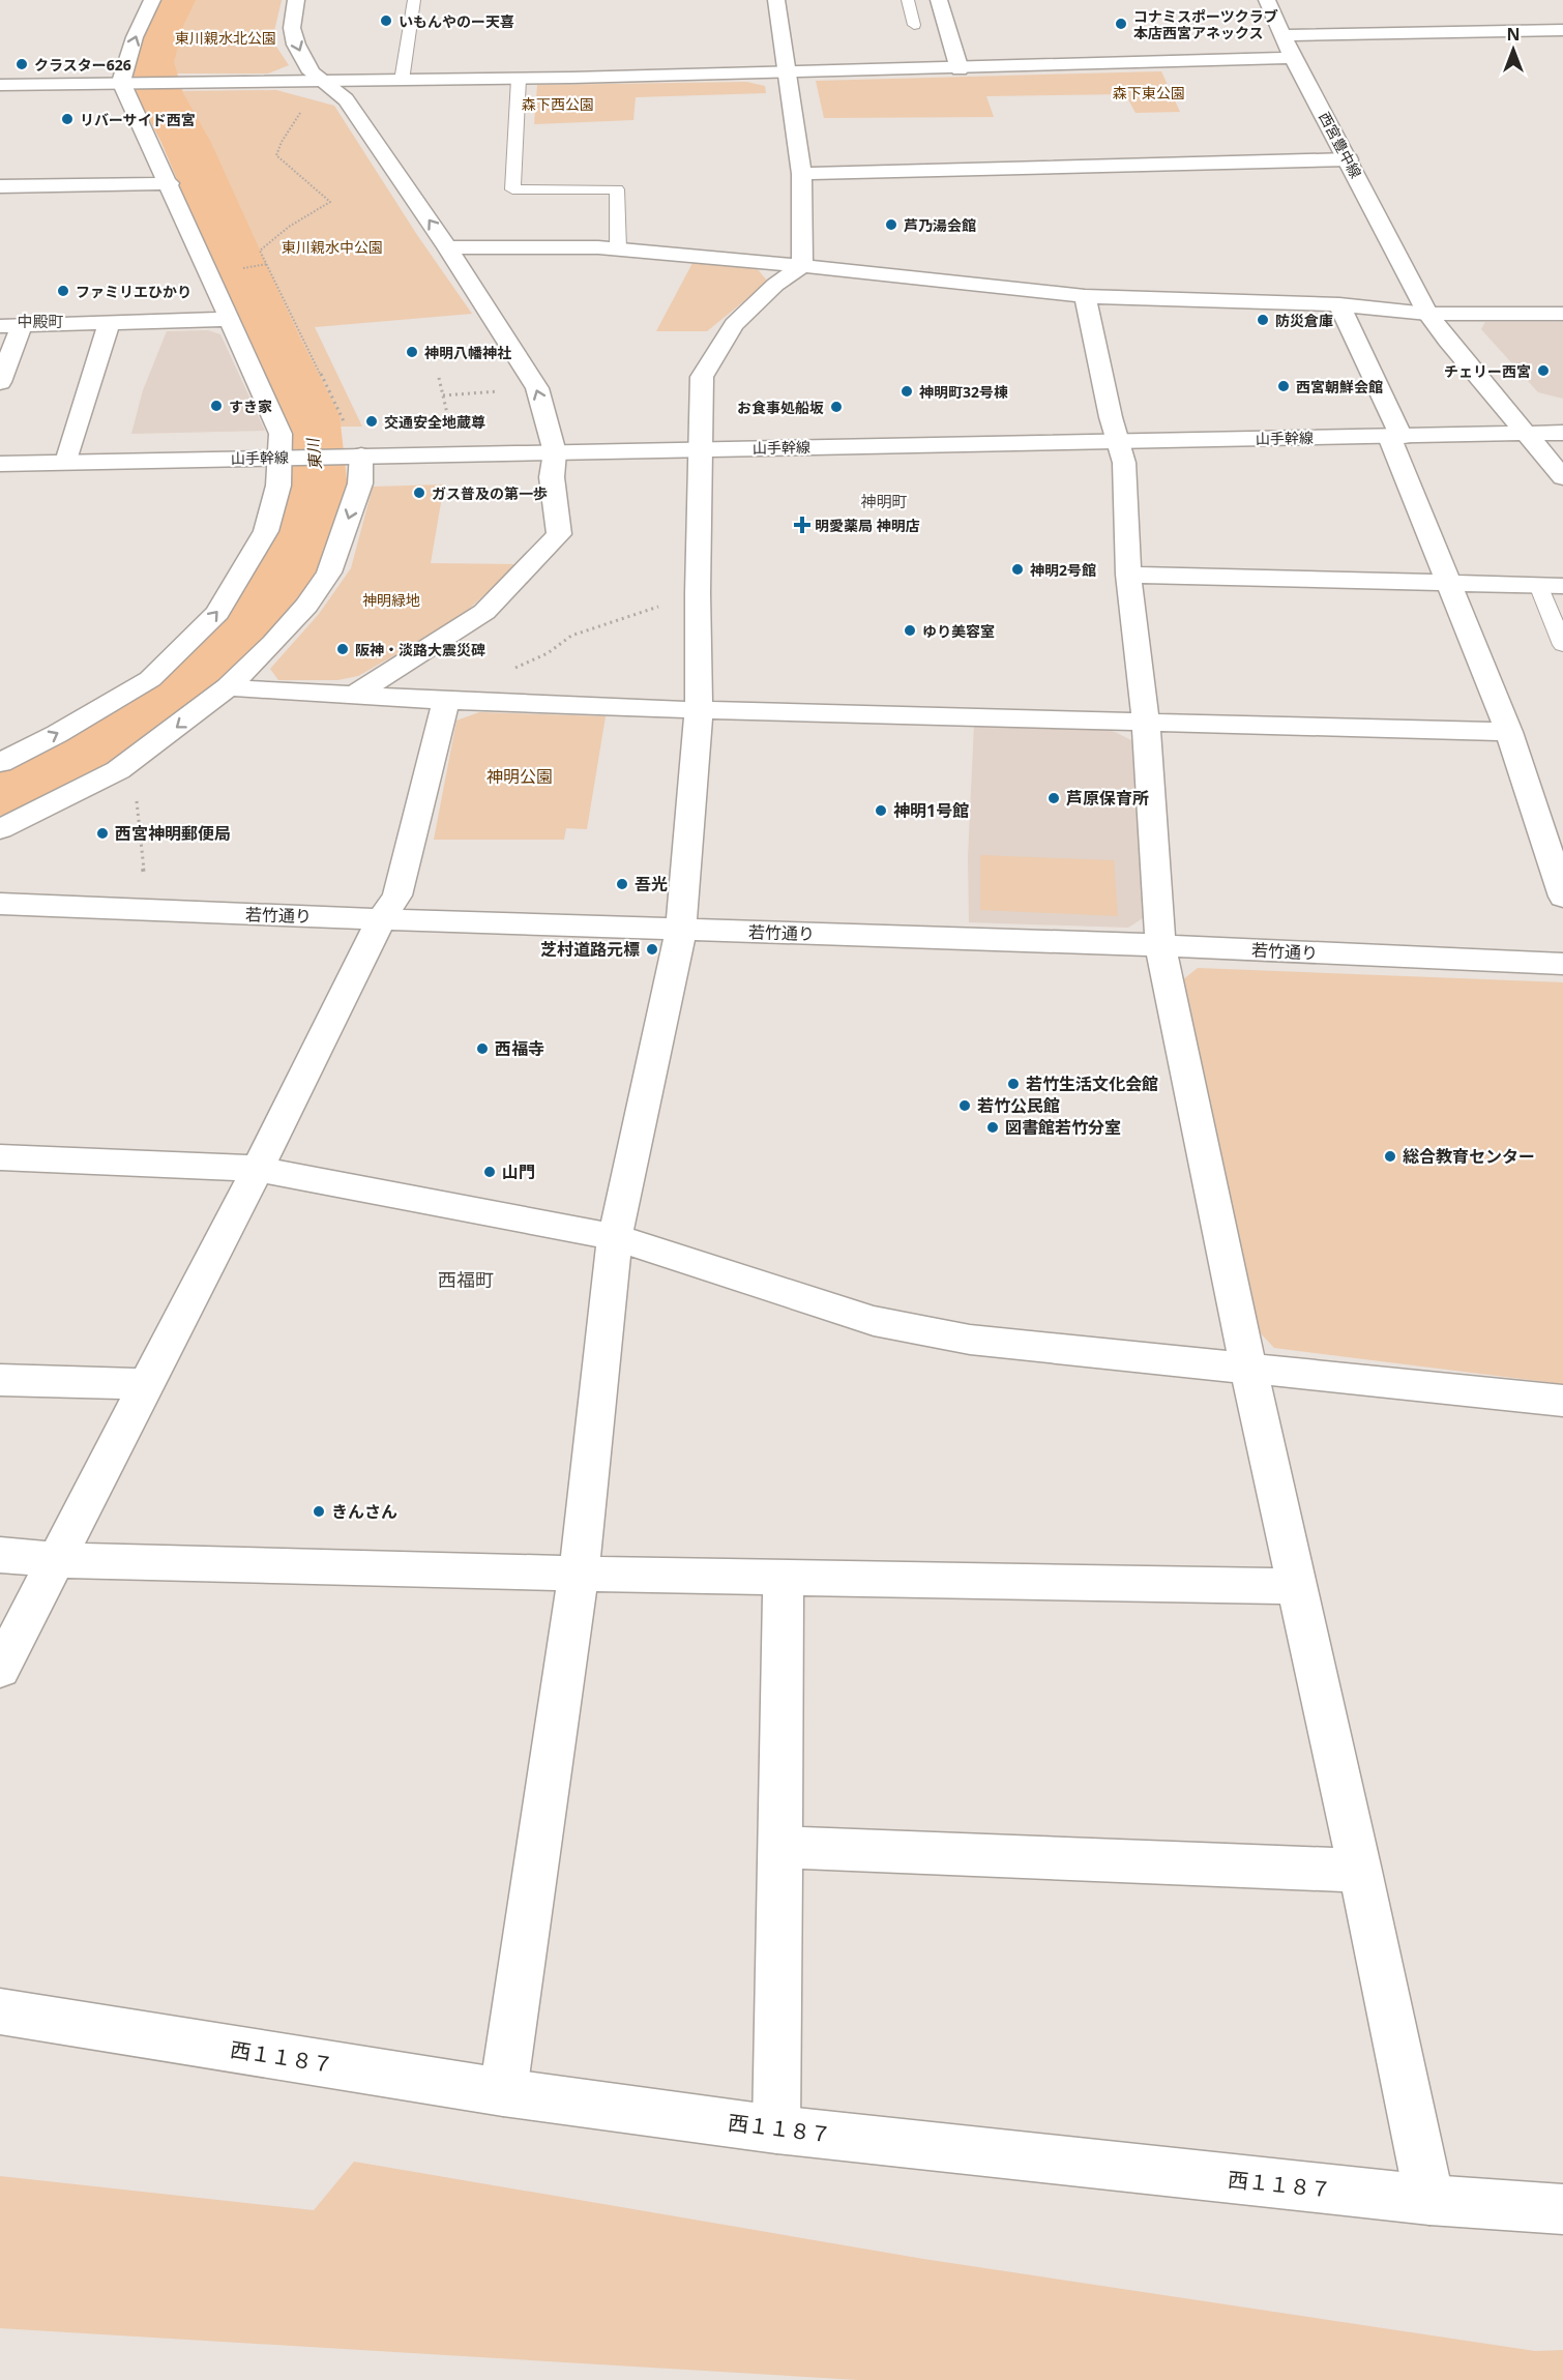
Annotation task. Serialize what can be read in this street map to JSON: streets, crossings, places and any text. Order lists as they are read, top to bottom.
{
  "streets": {
    "street": [
      "西宮豊中線",
      "山手幹線",
      "若竹通り",
      "西１１８７"
    ]
  },
  "crossings": [
    ["西宮豊中線", "山手幹線"]
  ],
  "districts": ["中殿町", "神明町", "西福町"],
  "water": ["東川"],
  "parks": [
    "東川親水北公園",
    "森下東公園",
    "森下西公園",
    "東川親水中公園",
    "神明緑地",
    "神明公園"
  ],
  "places": {
    "other": [
      "いもんやのー天喜",
      "コナミスポーツクラブ 本店西宮アネックス",
      "クラスター626",
      "リバーサイド西宮",
      "芦乃湯会館",
      "ファミリエひかり",
      "防災倉庫",
      "神明八幡神社",
      "チェリー西宮",
      "西宮朝鮮会館",
      "神明町32号棟",
      "すき家",
      "お食事処船坂",
      "交通安全地蔵尊",
      "ガス普及の第一歩",
      "神明2号館",
      "ゆり美容室",
      "阪神・淡路大震災碑",
      "芦原保育所",
      "神明1号館",
      "西宮神明郵便局",
      "吾光",
      "芝村道路元標",
      "西福寺",
      "若竹生活文化会館",
      "若竹公民館",
      "図書館若竹分室",
      "総合教育センター",
      "山門",
      "きんさん"
    ],
    "health": ["明愛薬局 神明店"]
  },
  "north": "top"
}
